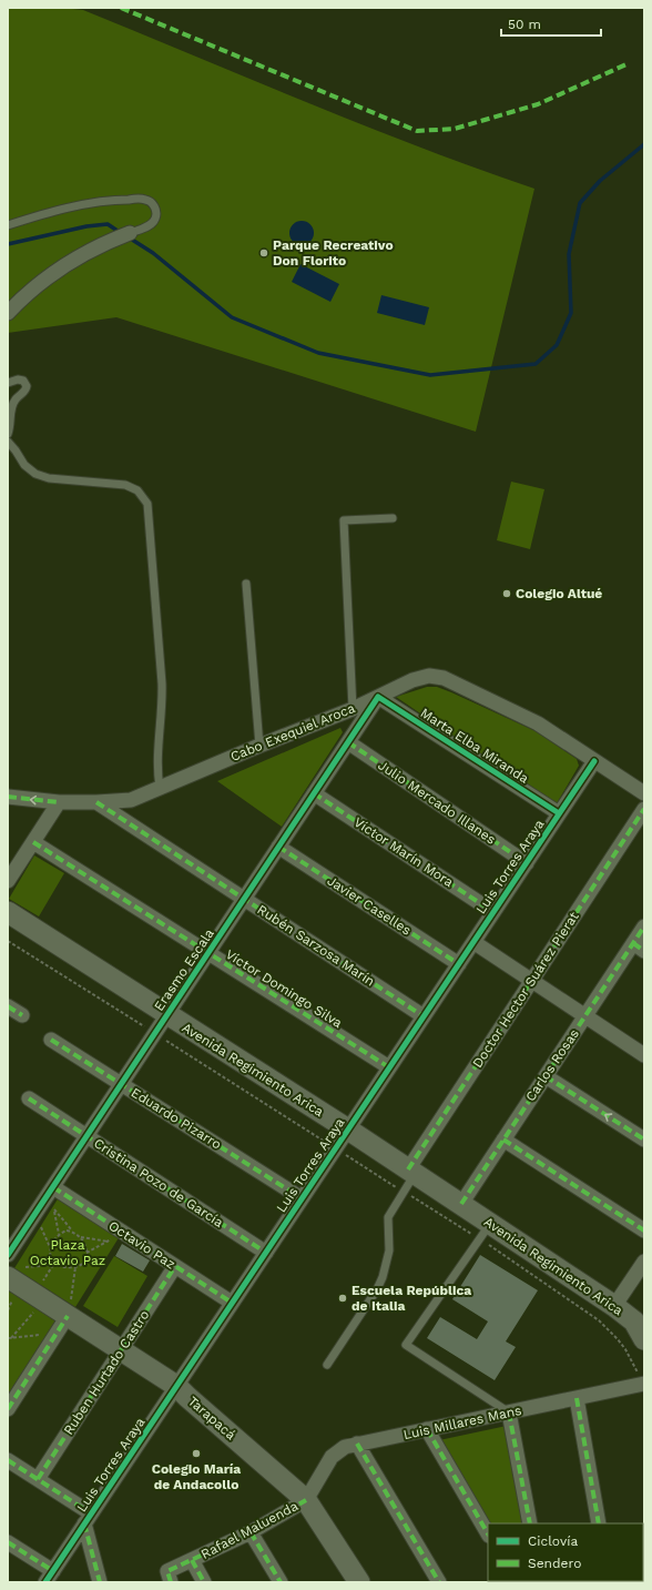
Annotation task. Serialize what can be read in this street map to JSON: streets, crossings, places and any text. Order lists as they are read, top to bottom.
{
  "streets": {
    "street": [
      "Cabo Exequiel Aroca",
      "Marta Elba Miranda",
      "Julio Mercado Illanes",
      "Víctor Marín Mora",
      "Luis Torres Araya",
      "Javier Caselles",
      "Rubén Sarzosa Marín",
      "Erasmo Escala",
      "Víctor Domingo Silva",
      "Doctor Hector Suárez Pierat",
      "Carlos Rosas",
      "Avenida Regimiento Arica",
      "Eduardo Pizarro",
      "Cristina Pozo de García",
      "Octavio Paz",
      "Ruben Hurtado Castro",
      "Tarapacá",
      "Luis Millares Mans",
      "Rafael Maluenda"
    ]
  },
  "crossings": [
    ["Cabo Exequiel Aroca", "Marta Elba Miranda"],
    ["Cabo Exequiel Aroca", "Luis Torres Araya"],
    ["Cabo Exequiel Aroca", "Rubén Sarzosa Marín"],
    ["Cabo Exequiel Aroca", "Erasmo Escala"],
    ["Marta Elba Miranda", "Luis Torres Araya"],
    ["Marta Elba Miranda", "Erasmo Escala"],
    ["Julio Mercado Illanes", "Luis Torres Araya"],
    ["Julio Mercado Illanes", "Erasmo Escala"],
    ["Víctor Marín Mora", "Luis Torres Araya"],
    ["Víctor Marín Mora", "Erasmo Escala"],
    ["Luis Torres Araya", "Javier Caselles"],
    ["Luis Torres Araya", "Rubén Sarzosa Marín"],
    ["Luis Torres Araya", "Víctor Domingo Silva"],
    ["Luis Torres Araya", "Avenida Regimiento Arica"],
    ["Luis Torres Araya", "Eduardo Pizarro"],
    ["Luis Torres Araya", "Cristina Pozo de García"],
    ["Luis Torres Araya", "Octavio Paz"],
    ["Luis Torres Araya", "Tarapacá"],
    ["Javier Caselles", "Erasmo Escala"],
    ["Rubén Sarzosa Marín", "Erasmo Escala"],
    ["Erasmo Escala", "Víctor Domingo Silva"],
    ["Erasmo Escala", "Avenida Regimiento Arica"],
    ["Erasmo Escala", "Eduardo Pizarro"],
    ["Erasmo Escala", "Cristina Pozo de García"],
    ["Erasmo Escala", "Octavio Paz"],
    ["Doctor Hector Suárez Pierat", "Avenida Regimiento Arica"],
    ["Carlos Rosas", "Avenida Regimiento Arica"],
    ["Octavio Paz", "Ruben Hurtado Castro"],
    ["Ruben Hurtado Castro", "Tarapacá"],
    ["Tarapacá", "Luis Millares Mans"],
    ["Tarapacá", "Rafael Maluenda"],
    ["Luis Millares Mans", "Rafael Maluenda"]
  ],
  "parks": ["Plaza Octavio Paz"],
  "places": [
    "Parque Recreativo Don Florito",
    "Colegio Altué",
    "Escuela República de Italia",
    "Colegio María de Andacollo"
  ],
  "legend": ["Ciclovía", "Sendero"],
  "scale_bar": "50 m"
}
